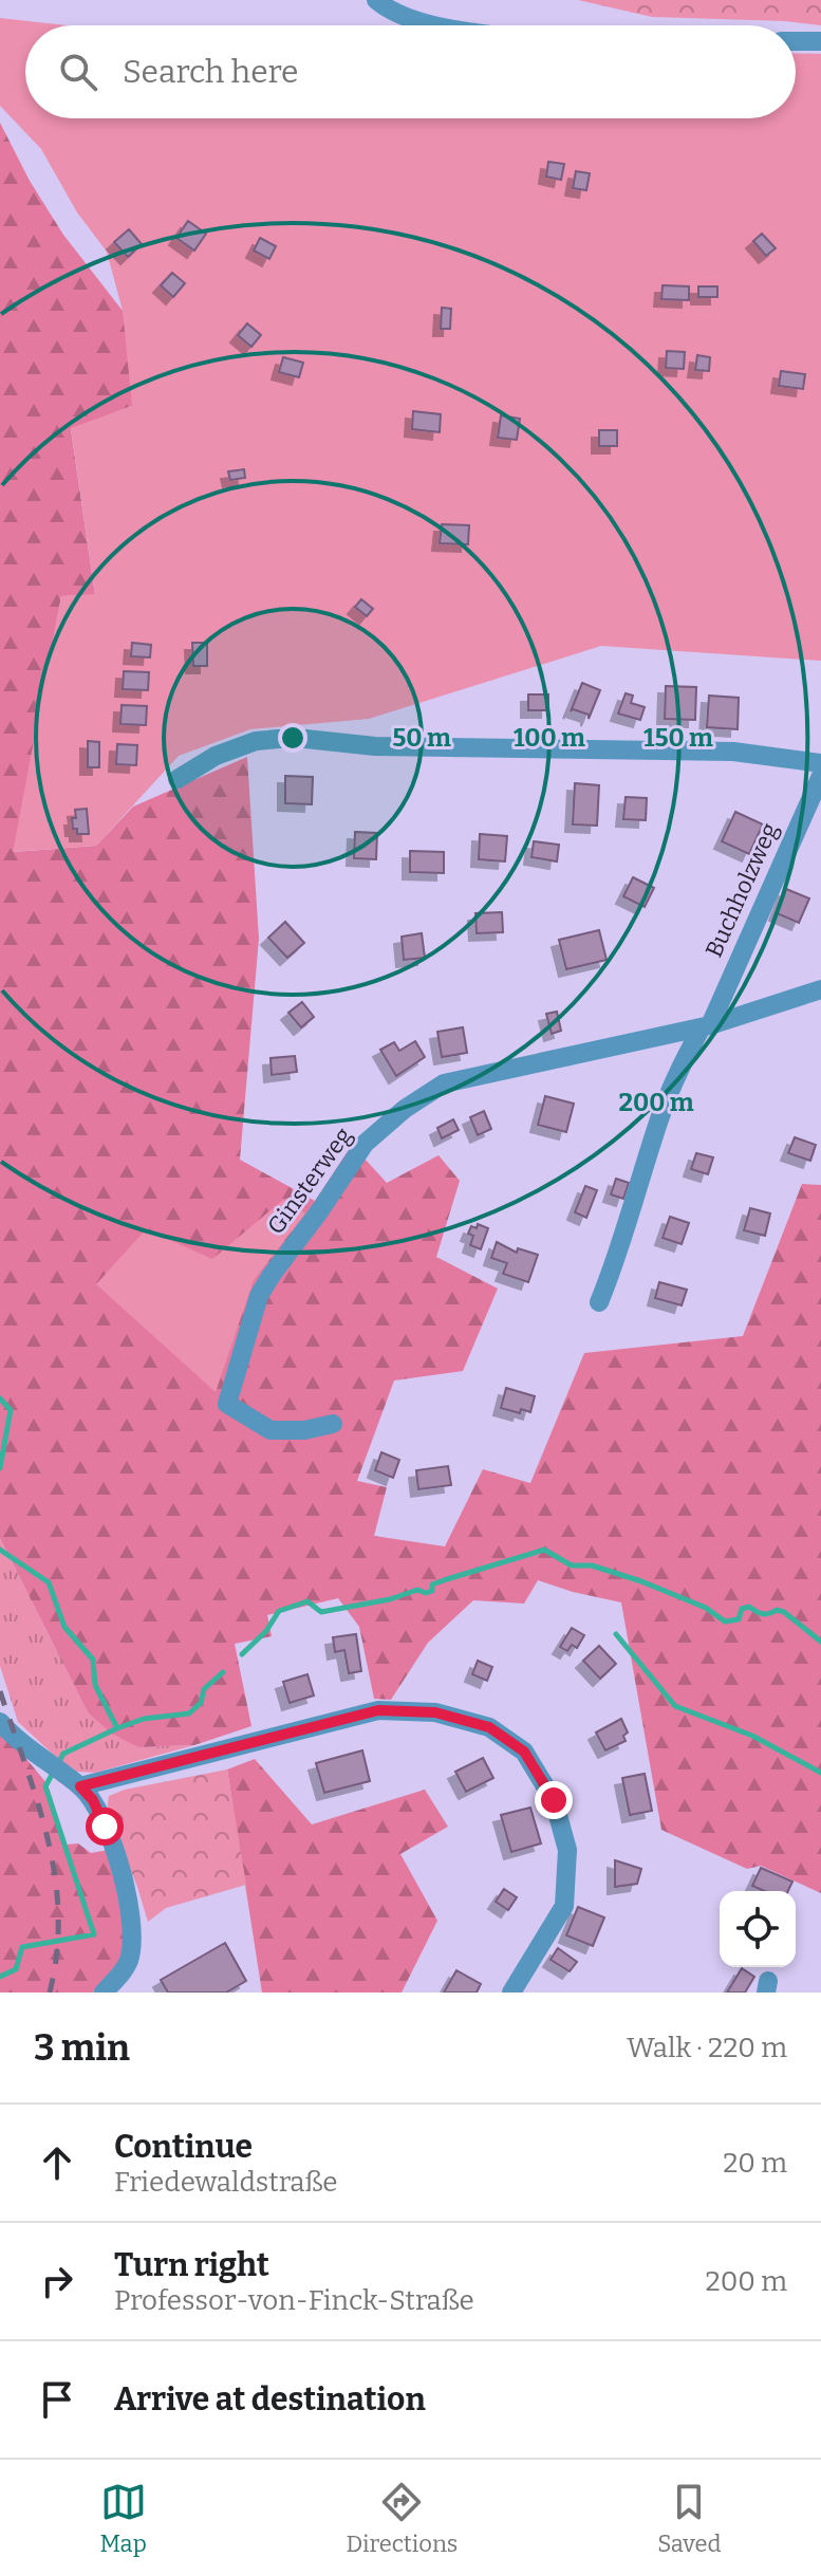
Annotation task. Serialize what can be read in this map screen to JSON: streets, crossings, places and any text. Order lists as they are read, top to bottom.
{
  "streets": {
    "street": ["Buchholzweg", "Ginsterweg"]
  },
  "crossings": [
    ["Buchholzweg", "Ginsterweg"]
  ],
  "page": {
    "search": "Search here",
    "heading": ["3 min", "Walk · 220 m"],
    "list": [
      ["Continue", "Friedewaldstraße", "20 m"],
      ["Turn right", "Professor-von-Finck-Straße", "200 m"],
      "Arrive at destination"
    ],
    "nav": ["Map", "Directions", "Saved"]
  },
  "rings": [
    "50 m",
    "100 m",
    "150 m",
    "200 m"
  ]
}
